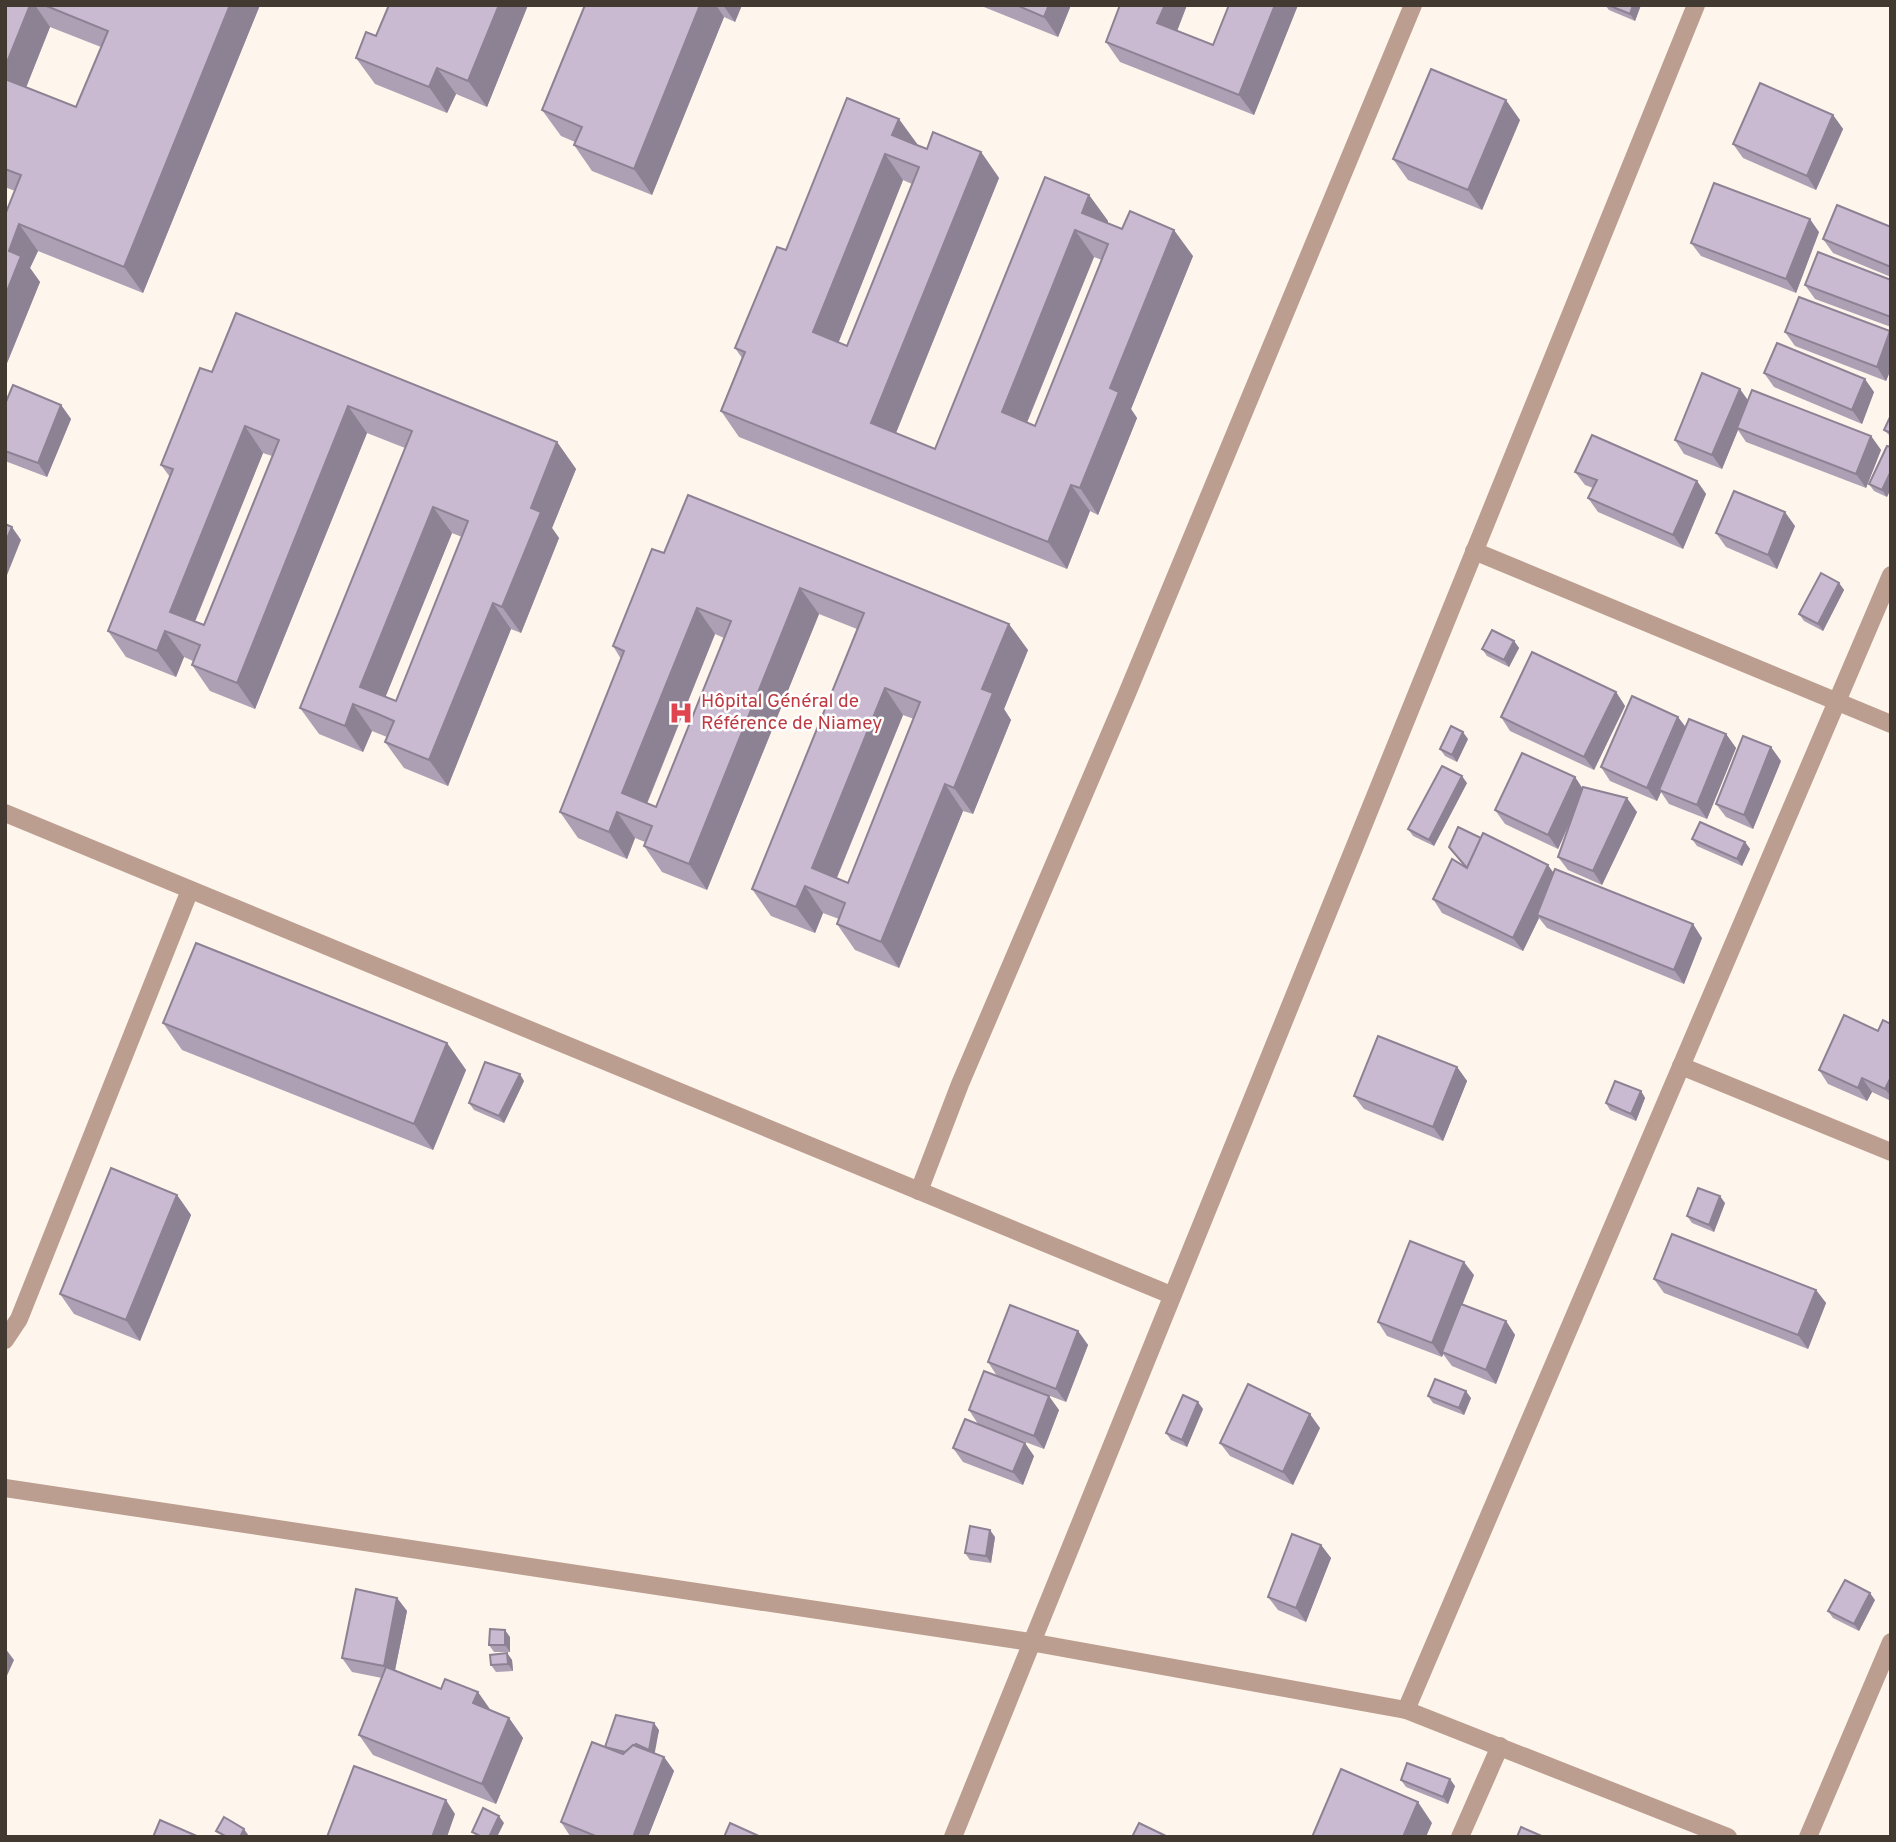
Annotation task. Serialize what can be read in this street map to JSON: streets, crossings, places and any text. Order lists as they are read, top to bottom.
{
  "places": {
    "hospital": ["Hôpital Général de Référence de Niamey"]
  }
}
